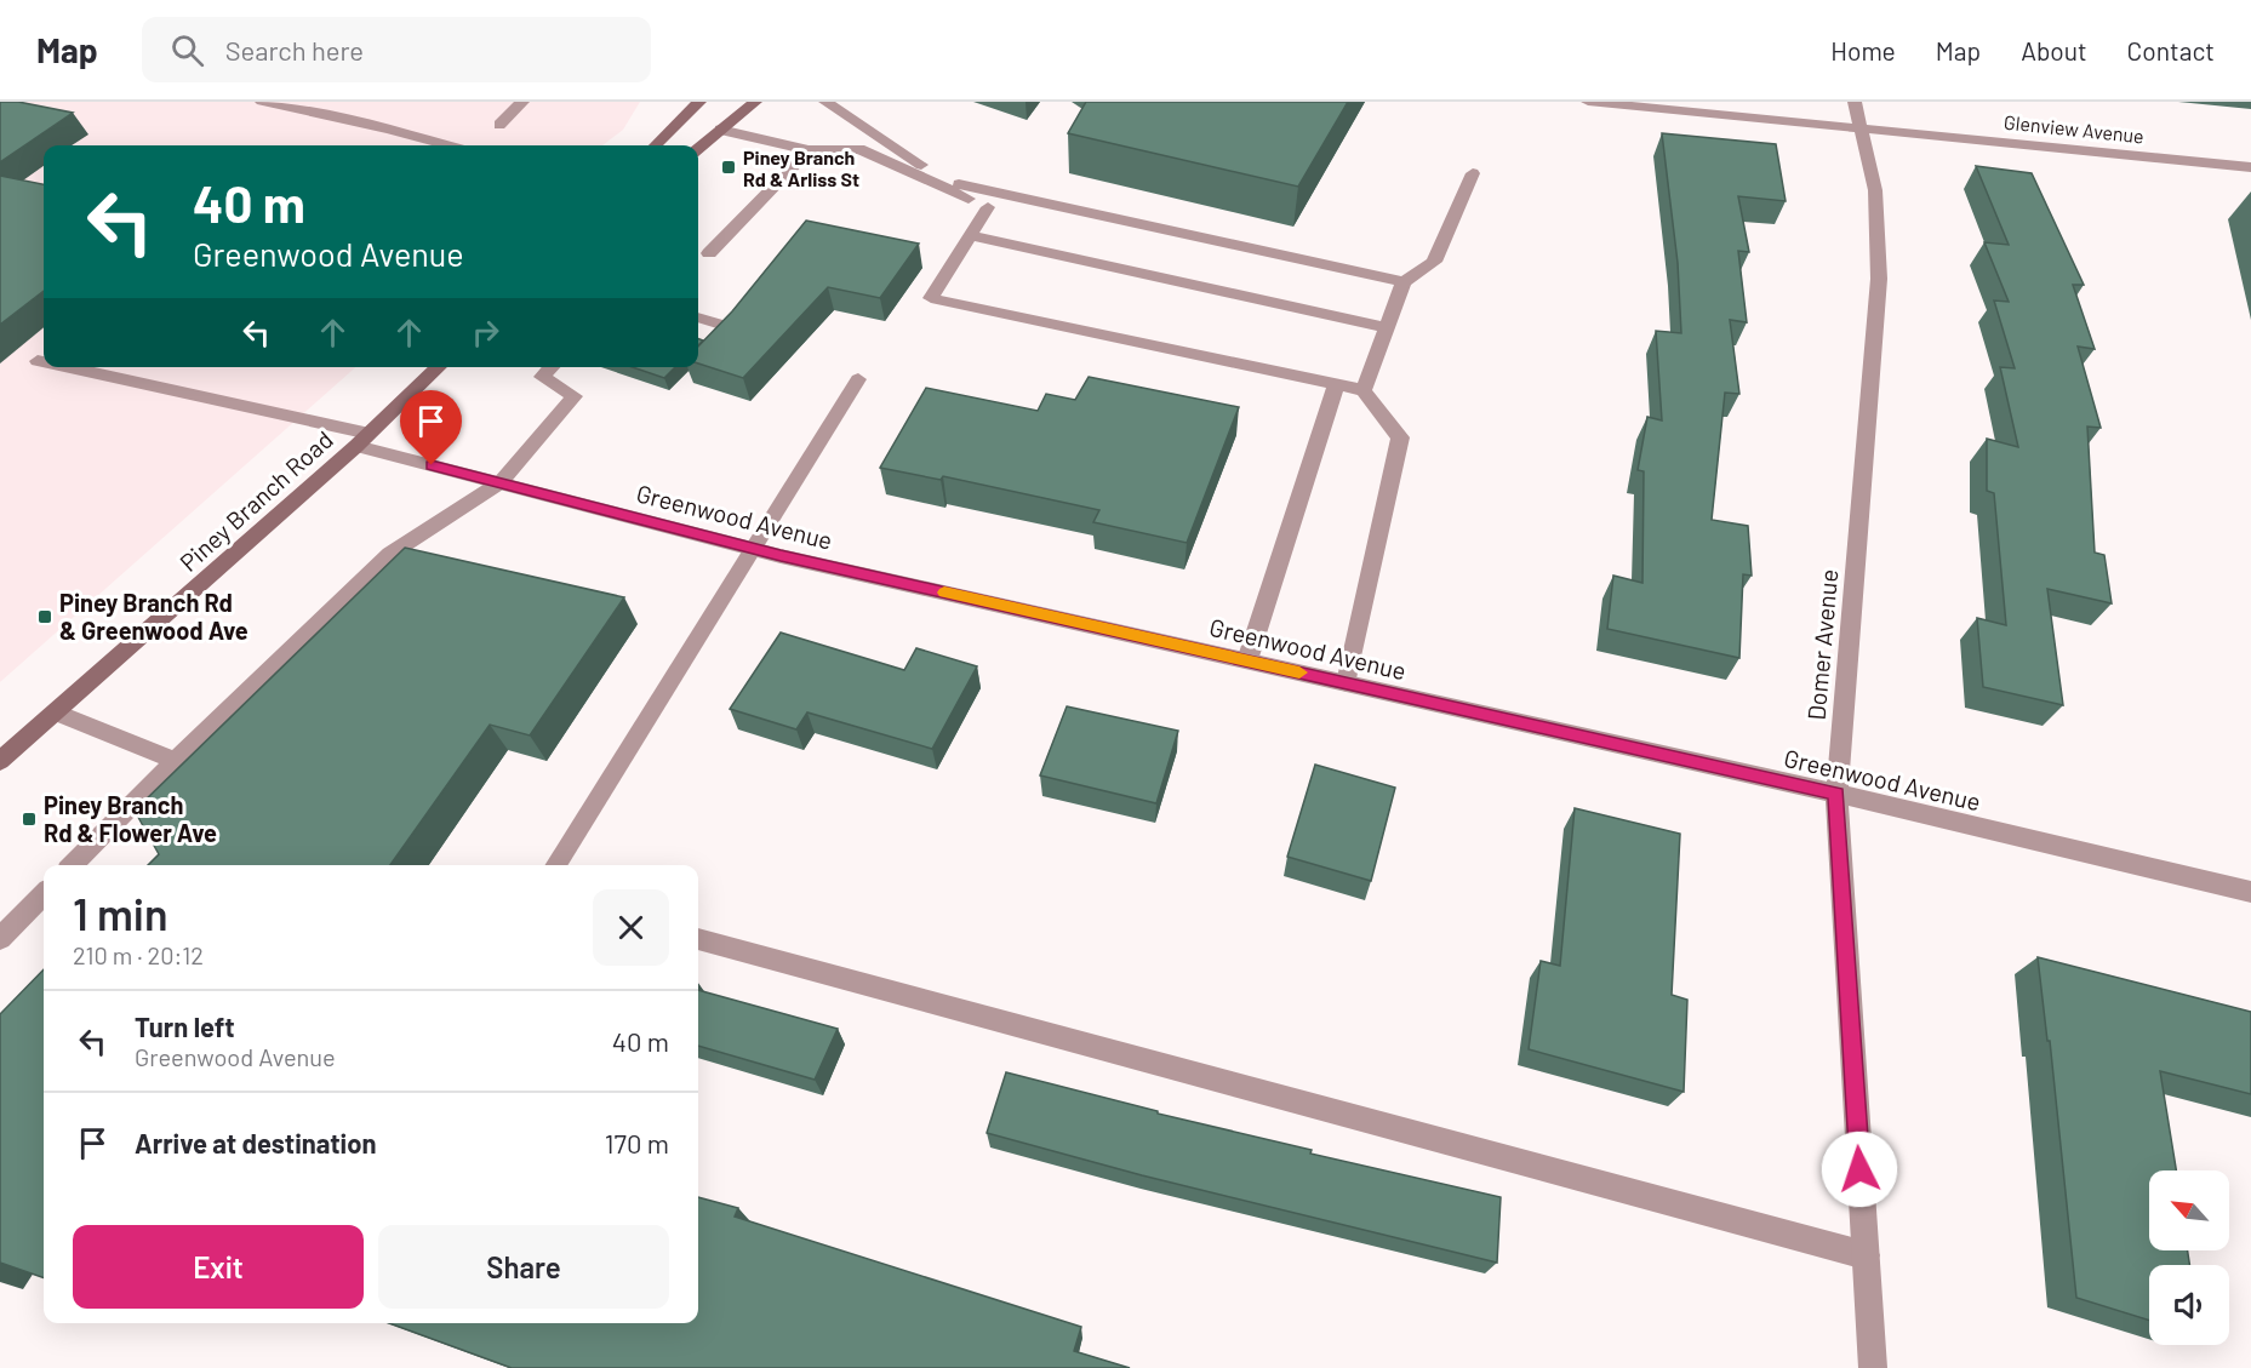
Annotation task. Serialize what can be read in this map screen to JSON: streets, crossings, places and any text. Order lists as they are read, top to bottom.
{
  "streets": {
    "main road": ["Piney Branch Road"],
    "street": ["Glenview Avenue", "Greenwood Avenue", "Domer Avenue"]
  },
  "crossings": [
    ["Glenview Avenue", "Domer Avenue"],
    ["Piney Branch Road", "Greenwood Avenue"],
    ["Greenwood Avenue", "Domer Avenue"]
  ],
  "places": {
    "transit": ["Piney Branch Rd & Arliss St", "Piney Branch Rd & Greenwood Ave", "Piney Branch Rd & Flower Ave"]
  },
  "north": "top left",
  "page": {
    "header": "Map",
    "search": "Search here",
    "nav": [
      "Home",
      "Map",
      "About",
      "Contact"
    ],
    "turn": ["40 m", "Greenwood Avenue"],
    "heading": ["1 min", "210 m · 20:12"],
    "list": [
      {
        "name": "Turn left",
        "note": "Greenwood Avenue",
        "value": "40 m"
      },
      {
        "name": "Arrive at destination",
        "value": "170 m"
      }
    ],
    "buttons": ["Exit", "Share"]
  }
}
